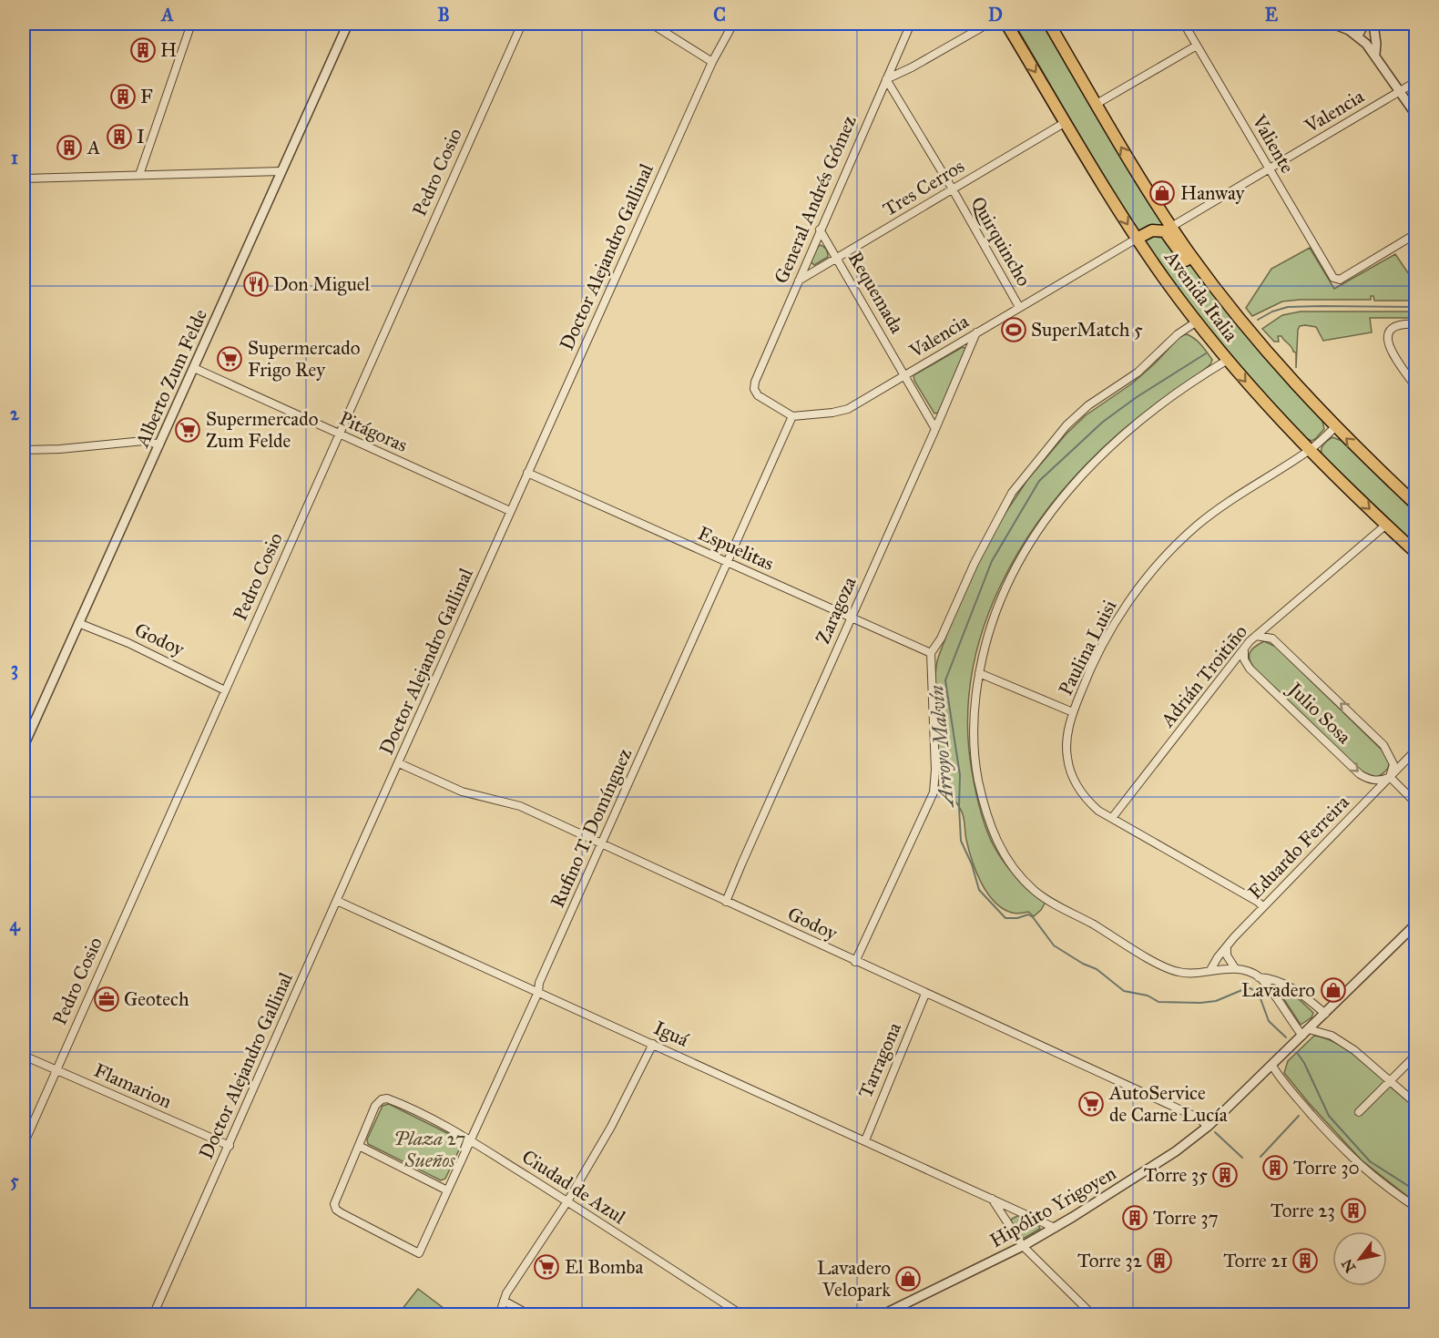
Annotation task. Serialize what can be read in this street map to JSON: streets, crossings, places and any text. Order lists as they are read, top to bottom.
{
  "streets": {
    "main road": ["Avenida Italia"],
    "street": [
      "Valencia",
      "Valiente",
      "Pedro Cosio",
      "Tres Cerros",
      "General Andrés Gómez",
      "Quirquincho",
      "Doctor Alejandro Gallinal",
      "Requemada",
      "Alberto Zum Felde",
      "Pitágoras",
      "Espuelitas",
      "Zaragoza",
      "Godoy",
      "Paulina Luisi",
      "Adrián Troitiño",
      "Julio Sosa",
      "Rufino T. Domínguez",
      "Eduardo Ferreira",
      "Iguá",
      "Tarragona",
      "Flamarion",
      "Ciudad de Azul",
      "Hipólito Yrigoyen"
    ]
  },
  "crossings": [
    ["Valencia", "Valiente"],
    ["Valencia", "General Andrés Gómez"],
    ["Valencia", "Quirquincho"],
    ["Valencia", "Requemada"],
    ["Valencia", "Avenida Italia"],
    ["Valencia", "Zaragoza"],
    ["Valencia", "Rufino T. Domínguez"],
    ["Pedro Cosio", "Pitágoras"],
    ["Pedro Cosio", "Godoy"],
    ["Pedro Cosio", "Flamarion"],
    ["Tres Cerros", "General Andrés Gómez"],
    ["Tres Cerros", "Quirquincho"],
    ["Tres Cerros", "Requemada"],
    ["Tres Cerros", "Avenida Italia"],
    ["General Andrés Gómez", "Quirquincho"],
    ["General Andrés Gómez", "Requemada"],
    ["General Andrés Gómez", "Rufino T. Domínguez"],
    ["Doctor Alejandro Gallinal", "Pitágoras"],
    ["Doctor Alejandro Gallinal", "Espuelitas"],
    ["Doctor Alejandro Gallinal", "Godoy"],
    ["Doctor Alejandro Gallinal", "Iguá"],
    ["Doctor Alejandro Gallinal", "Flamarion"],
    ["Requemada", "Zaragoza"],
    ["Avenida Italia", "Paulina Luisi"],
    ["Avenida Italia", "Adrián Troitiño"],
    ["Alberto Zum Felde", "Pitágoras"],
    ["Alberto Zum Felde", "Godoy"],
    ["Espuelitas", "Zaragoza"],
    ["Espuelitas", "Rufino T. Domínguez"],
    ["Zaragoza", "Godoy"],
    ["Godoy", "Rufino T. Domínguez"],
    ["Godoy", "Tarragona"],
    ["Godoy", "Hipólito Yrigoyen"],
    ["Paulina Luisi", "Adrián Troitiño"],
    ["Paulina Luisi", "Eduardo Ferreira"],
    ["Adrián Troitiño", "Julio Sosa"],
    ["Julio Sosa", "Eduardo Ferreira"],
    ["Rufino T. Domínguez", "Iguá"],
    ["Rufino T. Domínguez", "Ciudad de Azul"],
    ["Iguá", "Tarragona"],
    ["Iguá", "Hipólito Yrigoyen"]
  ],
  "water": ["Arroyo Malvín"],
  "parks": ["Plaza 27 Sueños"],
  "places": {
    "building": [
      "H",
      "F",
      "I",
      "A",
      "Torre 30",
      "Torre 35",
      "Torre 23",
      "Torre 37",
      "Torre 32",
      "Torre 21"
    ],
    "shop": ["Hanway", "Lavadero", "Lavadero Velopark"],
    "restaurant": ["Don Miguel"],
    "sports": ["SuperMatch 5"],
    "supermarket": [
      "Supermercado Frigo Rey",
      "Supermercado Zum Felde",
      "AutoService de Carne Lucía",
      "El Bomba"
    ],
    "office": ["Geotech"]
  },
  "north": "bottom left",
  "grid": {
    "columns": [
      "A",
      "B",
      "C",
      "D",
      "E"
    ],
    "rows": [
      "1",
      "2",
      "3",
      "4",
      "5"
    ]
  }
}
